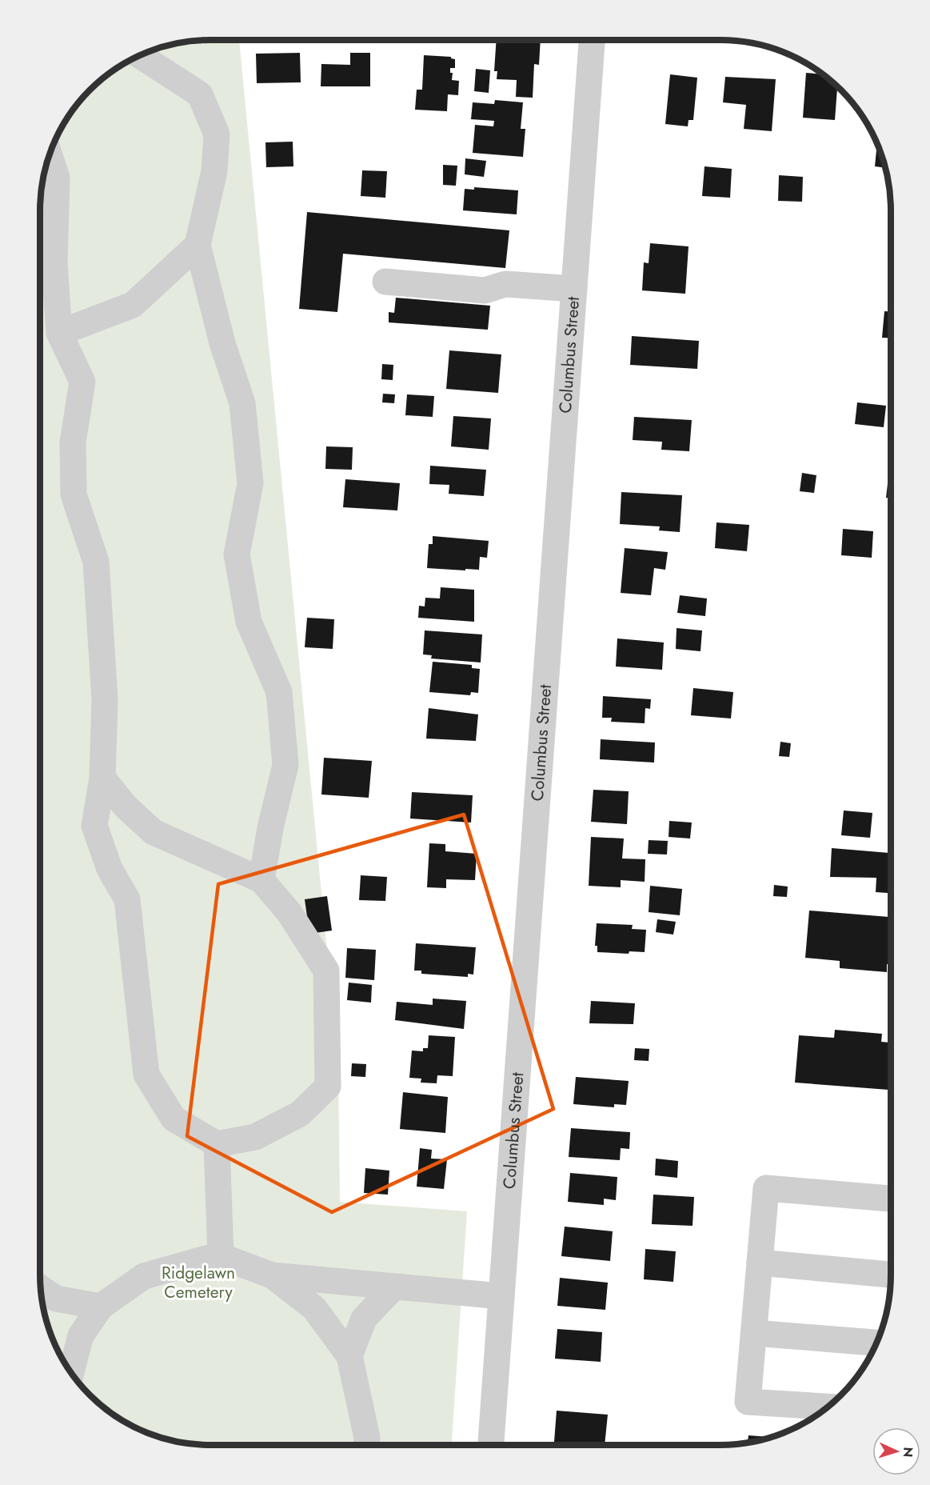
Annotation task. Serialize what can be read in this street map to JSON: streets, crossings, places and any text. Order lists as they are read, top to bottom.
{
  "streets": {
    "street": ["Columbus Street"]
  },
  "parks": ["Ridgelawn Cemetery"],
  "north": "right"
}
